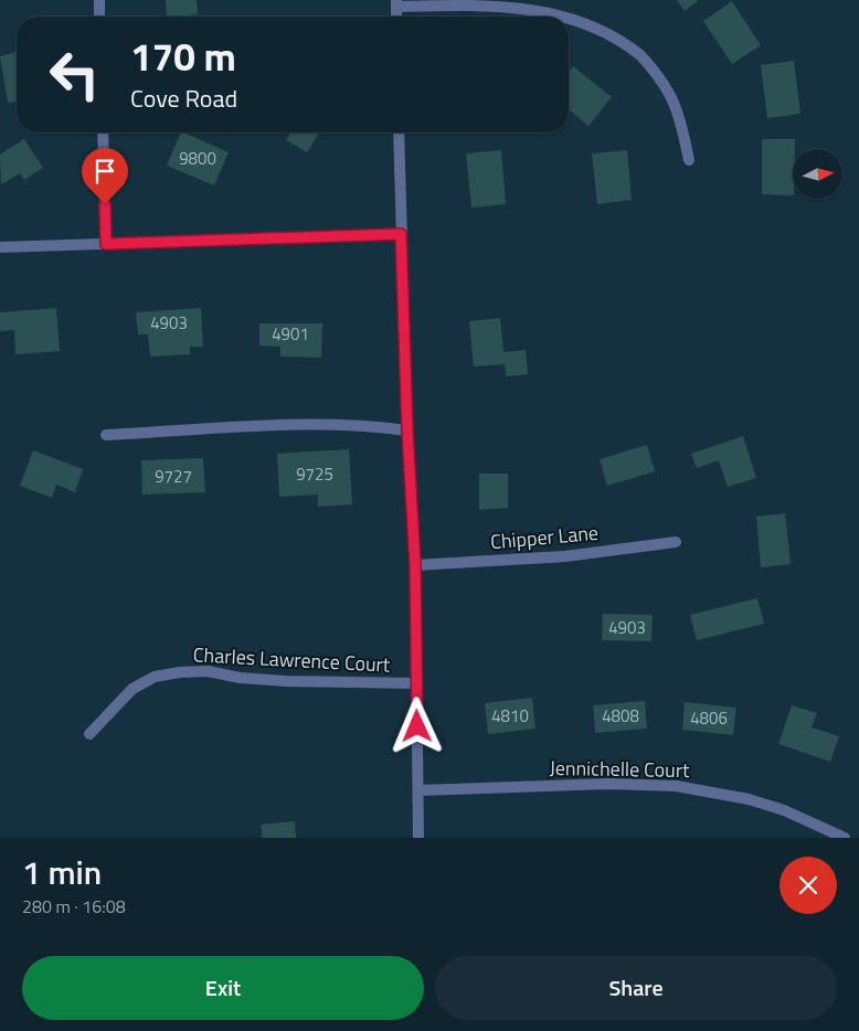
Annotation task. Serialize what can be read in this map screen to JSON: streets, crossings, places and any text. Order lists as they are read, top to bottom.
{
  "streets": {
    "street": ["Chipper Lane", "Charles Lawrence Court", "Jennichelle Court"]
  },
  "house_numbers": [
    "9800",
    "4903",
    "4901",
    "9725",
    "9727",
    "4903",
    "4810",
    "4808",
    "4806"
  ],
  "north": "right",
  "page": {
    "turn": ["170 m", "Cove Road"],
    "heading": ["1 min", "280 m · 16:08"],
    "buttons": ["Exit", "Share"]
  }
}
